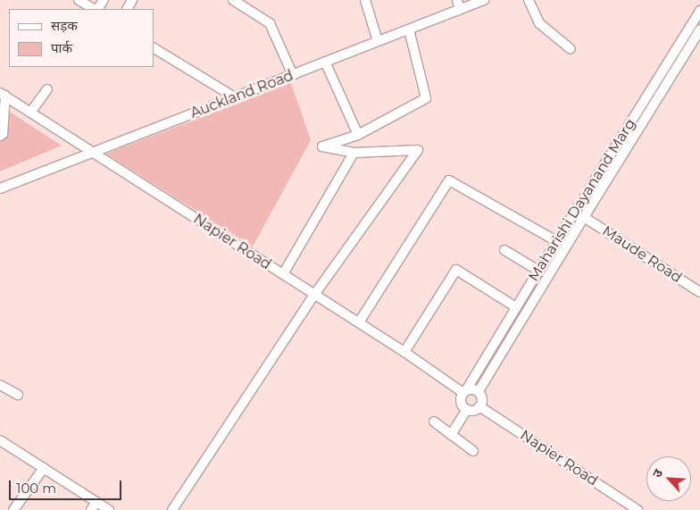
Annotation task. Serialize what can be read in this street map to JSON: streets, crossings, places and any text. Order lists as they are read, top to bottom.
{
  "streets": {
    "street": [
      "Auckland Road",
      "Maharishi Dayanand Marg",
      "Napier Road",
      "Maude Road"
    ]
  },
  "crossings": [
    ["Auckland Road", "Napier Road"],
    ["Maharishi Dayanand Marg", "Napier Road"],
    ["Maharishi Dayanand Marg", "Maude Road"]
  ],
  "legend": ["सड़क", "पार्क"],
  "scale_bar": "100 m",
  "north": "top left"
}
